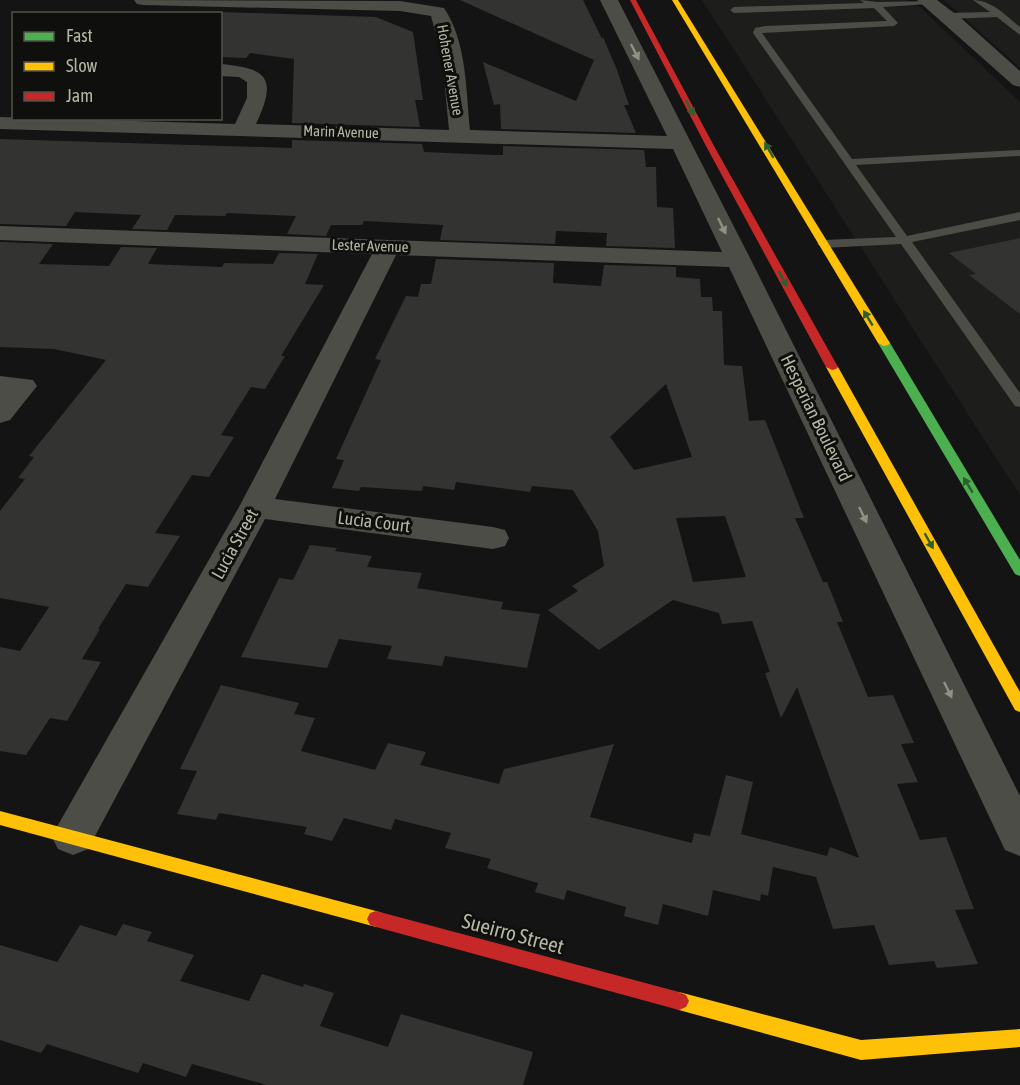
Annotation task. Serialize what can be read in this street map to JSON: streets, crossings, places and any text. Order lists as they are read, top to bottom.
{
  "streets": {
    "main road": ["Hesperian Boulevard", "Sueirro Street"],
    "street": [
      "Hohener Avenue",
      "Marin Avenue",
      "Lester Avenue",
      "Lucia Court",
      "Lucia Street"
    ]
  },
  "crossings": [
    ["Hohener Avenue", "Marin Avenue"],
    ["Marin Avenue", "Hesperian Boulevard"],
    ["Lester Avenue", "Hesperian Boulevard"],
    ["Lester Avenue", "Lucia Street"],
    ["Lucia Court", "Lucia Street"],
    ["Lucia Street", "Sueirro Street"]
  ],
  "one_way": ["Hesperian Boulevard"],
  "legend": ["Fast", "Slow", "Jam"]
}
